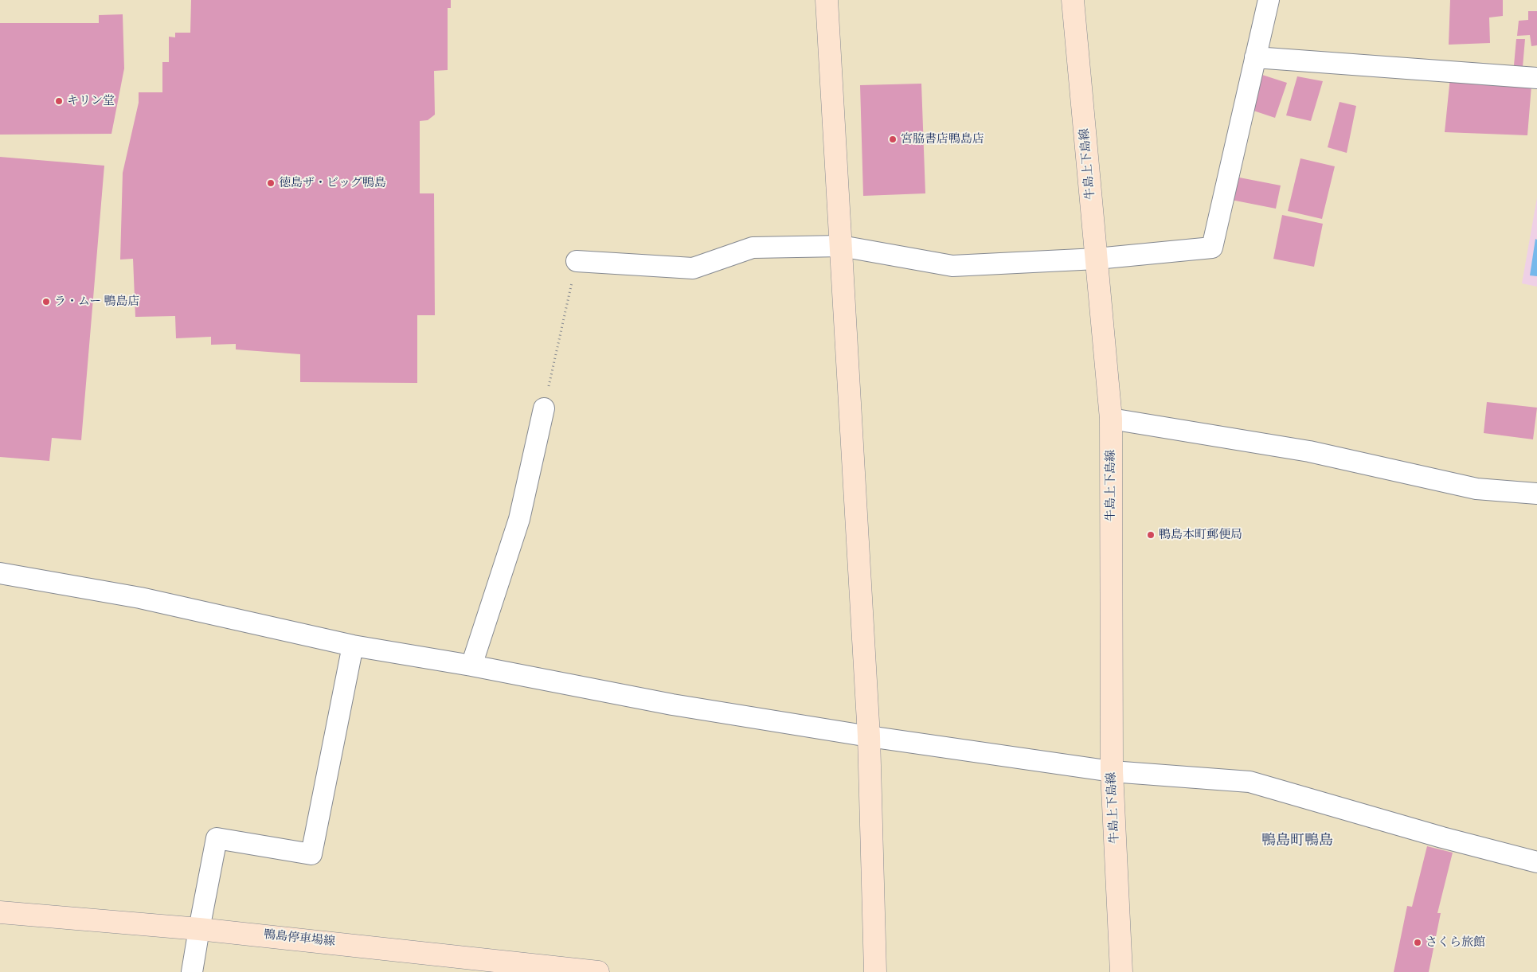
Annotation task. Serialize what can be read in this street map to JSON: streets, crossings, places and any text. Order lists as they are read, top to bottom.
{
  "streets": {
    "main road": ["牛島上下島線", "鴨島停車場線"]
  },
  "districts": ["鴨島町鴨島"],
  "places": [
    "キリン堂",
    "宮脇書店鴨島店",
    "徳島ザ・ビッグ鴨島",
    "ラ・ムー 鴨島店",
    "鴨島本町郵便局",
    "さくら旅館"
  ]
}
